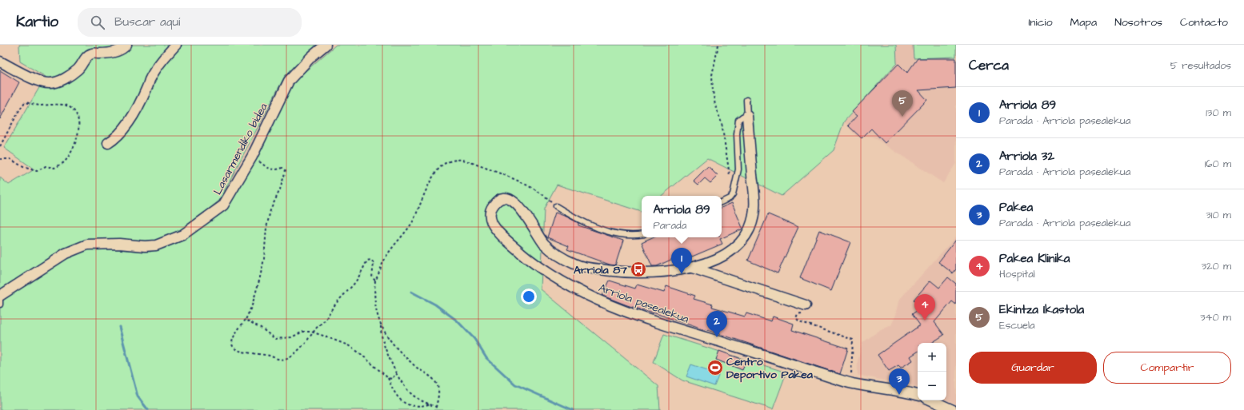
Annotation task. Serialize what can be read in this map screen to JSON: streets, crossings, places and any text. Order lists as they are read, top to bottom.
{
  "streets": {
    "street": ["Lasarmendiko bidea", "Arriola pasealekua"]
  },
  "places": {
    "bus stop": ["Arriola 87"],
    "sports": ["Centro Deportivo Pakea"]
  },
  "page": {
    "header": "Kartio",
    "search": "Buscar aquí",
    "nav": [
      "Inicio",
      "Mapa",
      "Nosotros",
      "Contacto"
    ],
    "heading": ["Cerca", "5 resultados"],
    "list": [
      {
        "mark": "1",
        "name": "Arriola 89",
        "note": "Parada · Arriola pasealekua",
        "value": "130 m"
      },
      {
        "mark": "2",
        "name": "Arriola 32",
        "note": "Parada · Arriola pasealekua",
        "value": "160 m"
      },
      {
        "mark": "3",
        "name": "Pakea",
        "note": "Parada · Arriola pasealekua",
        "value": "310 m"
      },
      {
        "mark": "4",
        "name": "Pakea Klinika",
        "note": "Hospital",
        "value": "320 m"
      },
      {
        "mark": "5",
        "name": "Ekintza Ikastola",
        "note": "Escuela",
        "value": "340 m"
      }
    ],
    "pins": [
      "5",
      "1",
      "4",
      "2",
      "3"
    ],
    "popup": ["Arriola 89", "Parada"],
    "buttons": ["Guardar", "Compartir"],
    "map_buttons": ["+", "−"]
  }
}
